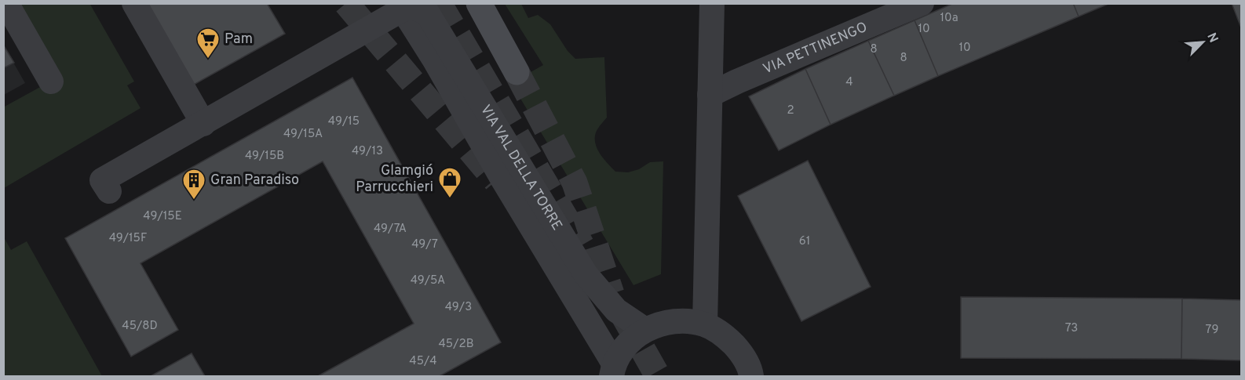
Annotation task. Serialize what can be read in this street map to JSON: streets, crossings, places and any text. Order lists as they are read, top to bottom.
{
  "streets": {
    "street": ["VIA PETTINENGO", "VIA VAL DELLA TORRE"]
  },
  "places": {
    "supermarket": ["Pam"],
    "shop": ["Glamgió Parrucchieri"],
    "building": ["Gran Paradiso"]
  },
  "house_numbers": [
    "10a",
    "10",
    "10",
    "8",
    "8",
    "4",
    "2",
    "49/15",
    "49/15A",
    "49/13",
    "49/15B",
    "49/15E",
    "49/7A",
    "49/15F",
    "61",
    "49/7",
    "49/5A",
    "49/3",
    "45/8D",
    "73",
    "79",
    "45/2B",
    "45/4"
  ],
  "north": "top right"
}
